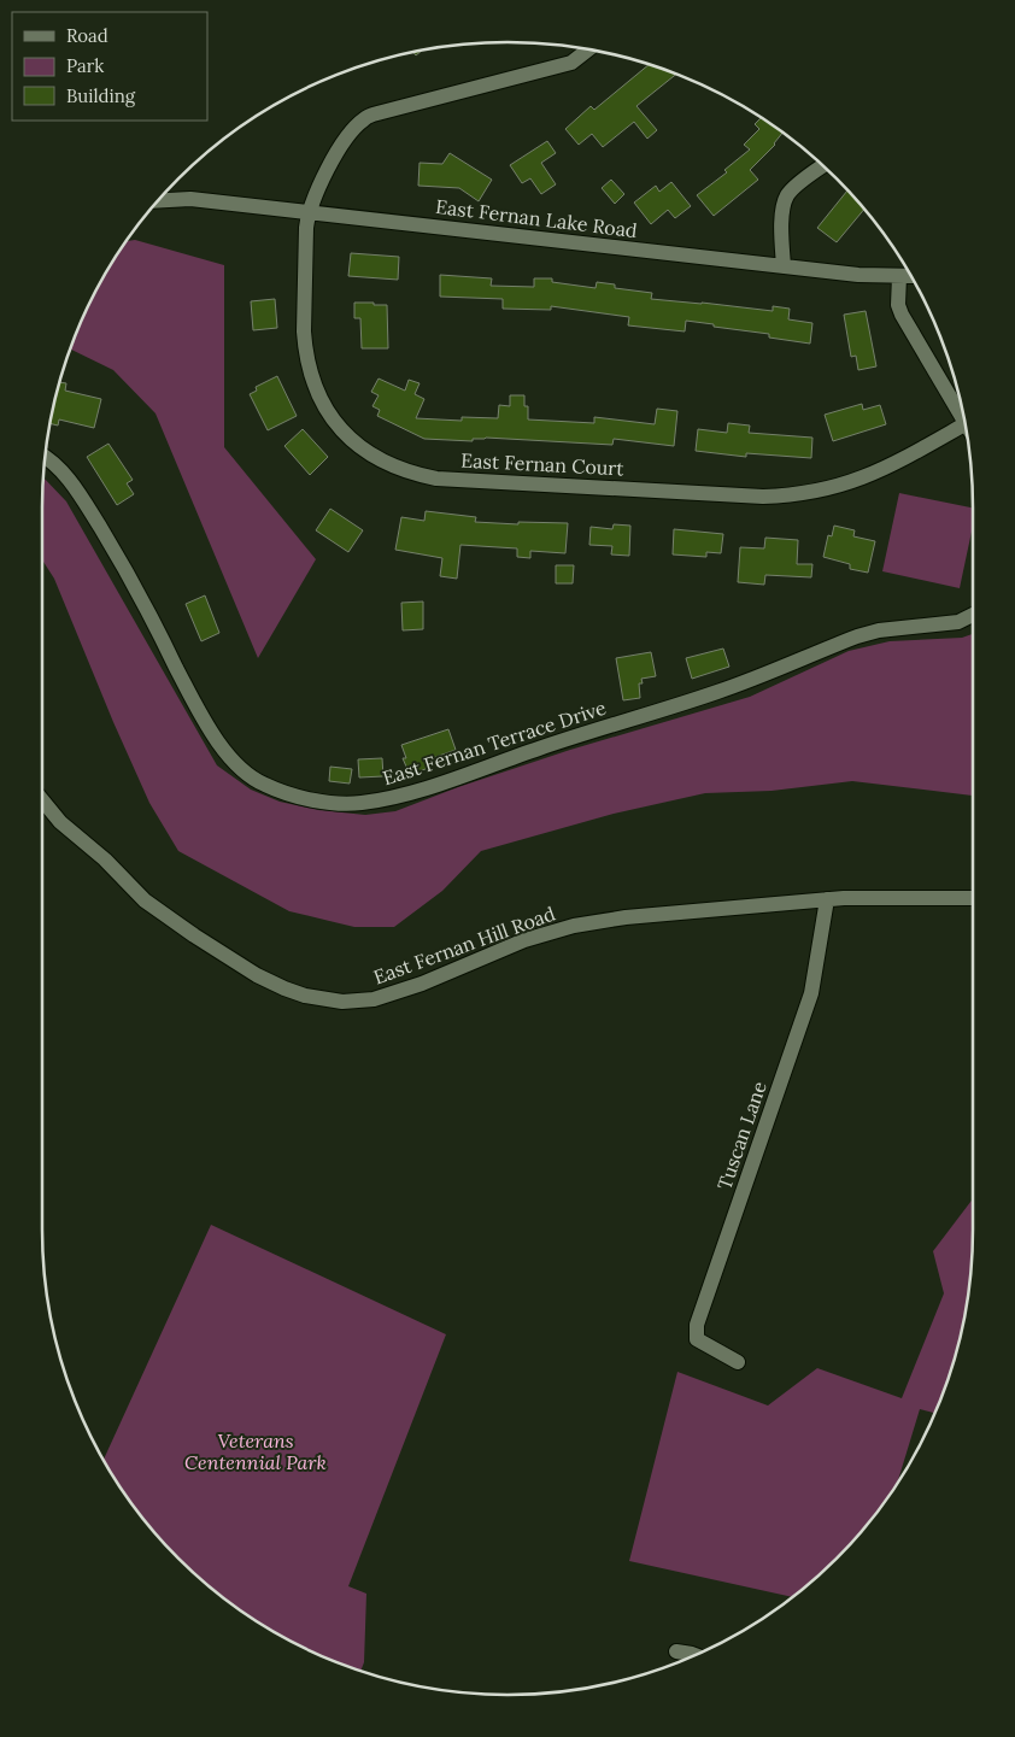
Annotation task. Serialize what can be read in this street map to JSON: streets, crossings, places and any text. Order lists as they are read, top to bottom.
{
  "streets": {
    "street": [
      "East Fernan Lake Road",
      "East Fernan Court",
      "East Fernan Terrace Drive",
      "East Fernan Hill Road",
      "Tuscan Lane"
    ]
  },
  "crossings": [
    ["East Fernan Lake Road", "East Fernan Court"],
    ["East Fernan Hill Road", "Tuscan Lane"]
  ],
  "parks": ["Veterans Centennial Park"],
  "legend": ["Road", "Park", "Building"]
}
